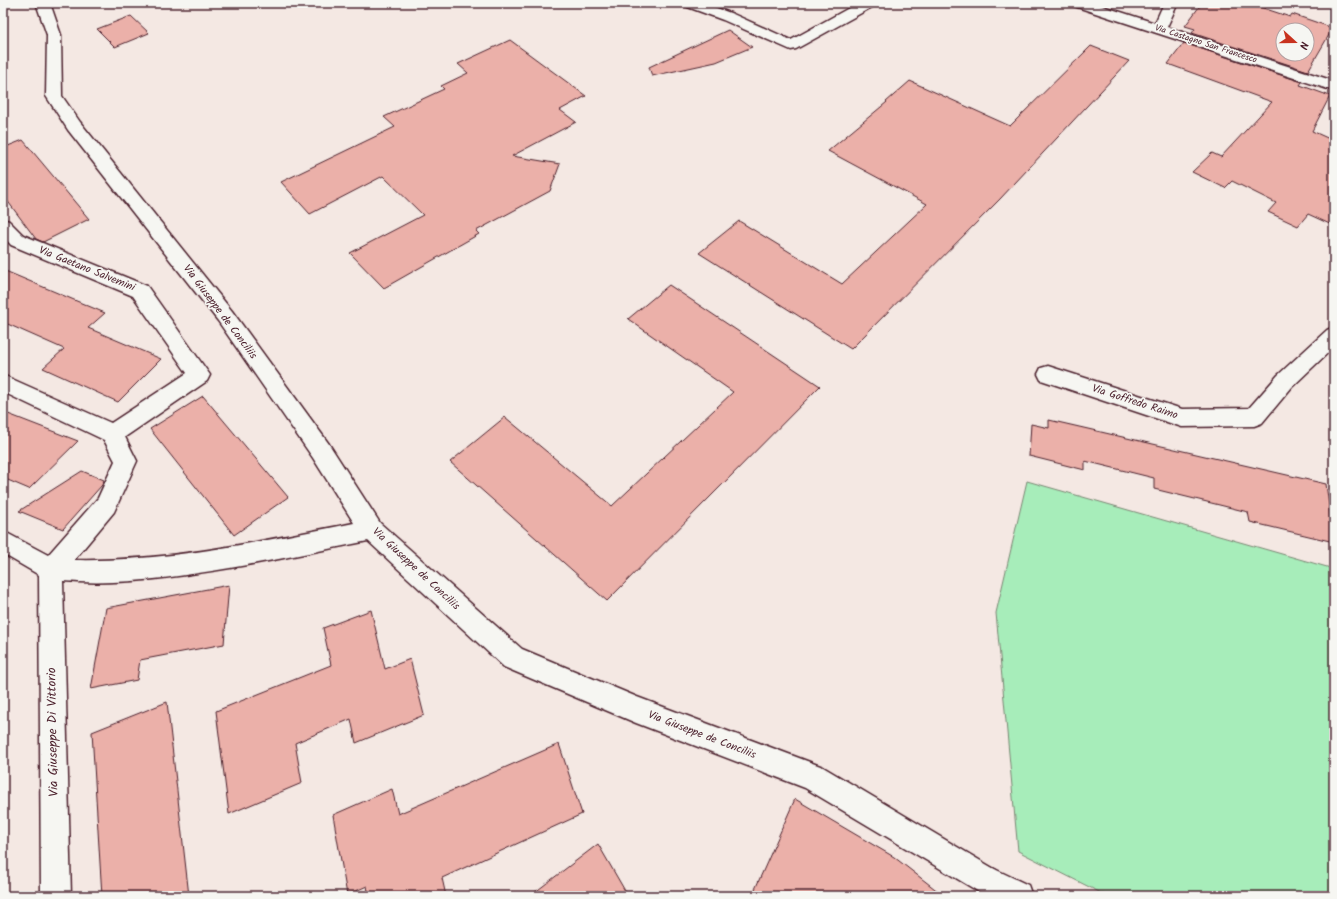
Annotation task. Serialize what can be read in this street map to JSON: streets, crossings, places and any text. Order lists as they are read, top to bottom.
{
  "streets": {
    "street": [
      "Via Castagno San Francesco",
      "Via Gaetano Salvemini",
      "Via Giuseppe de Conciliis",
      "Via Goffredo Raimo",
      "Via Giuseppe Di Vittorio"
    ]
  },
  "north": "right"
}
